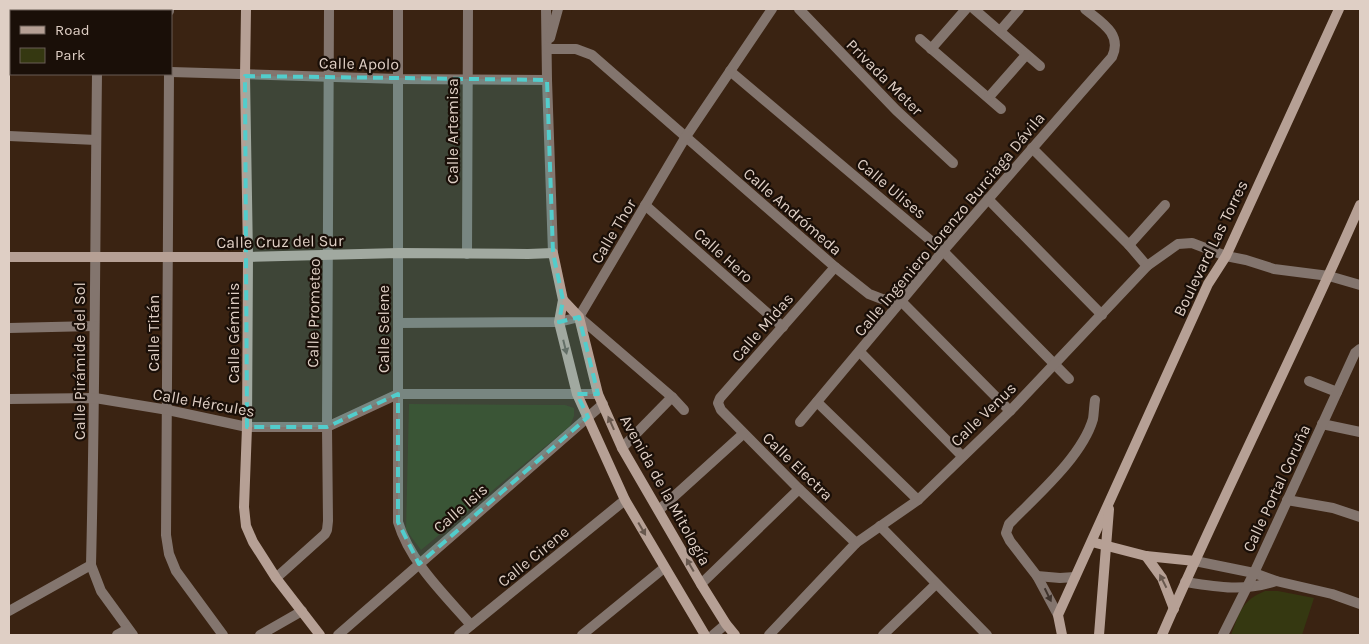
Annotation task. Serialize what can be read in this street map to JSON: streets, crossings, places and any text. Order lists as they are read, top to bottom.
{
  "streets": {
    "street": [
      "Calle Apolo",
      "Privada Meter",
      "Calle Artemisa",
      "Calle Ulises",
      "Calle Andrómeda",
      "Calle Ingeniero Lorenzo Burciaga Dávila",
      "Calle Thor",
      "Calle Cruz del Sur",
      "Boulevard Las Torres",
      "Calle Hero",
      "Calle Prometeo",
      "Calle Midas",
      "Calle Selene",
      "Calle Titán",
      "Calle Géminis",
      "Calle Pirámide del Sol",
      "Calle Hércules",
      "Calle Venus",
      "Calle Electra",
      "Calle Portal Coruña",
      "Avenida de la Mitología",
      "Calle Isis",
      "Calle Cirene"
    ]
  },
  "crossings": [
    ["Calle Apolo", "Calle Artemisa"],
    ["Calle Apolo", "Calle Prometeo"],
    ["Calle Apolo", "Calle Selene"],
    ["Calle Apolo", "Calle Géminis"],
    ["Calle Artemisa", "Calle Cruz del Sur"],
    ["Calle Ulises", "Calle Ingeniero Lorenzo Burciaga Dávila"],
    ["Calle Ulises", "Calle Thor"],
    ["Calle Ulises", "Calle Venus"],
    ["Calle Andrómeda", "Calle Ingeniero Lorenzo Burciaga Dávila"],
    ["Calle Andrómeda", "Calle Thor"],
    ["Calle Andrómeda", "Calle Midas"],
    ["Calle Thor", "Calle Hero"],
    ["Calle Thor", "Avenida de la Mitología"],
    ["Calle Cruz del Sur", "Calle Prometeo"],
    ["Calle Cruz del Sur", "Calle Selene"],
    ["Calle Cruz del Sur", "Calle Titán"],
    ["Calle Cruz del Sur", "Calle Géminis"],
    ["Calle Cruz del Sur", "Calle Pirámide del Sol"],
    ["Boulevard Las Torres", "Calle Venus"],
    ["Calle Hero", "Calle Midas"],
    ["Calle Prometeo", "Calle Géminis"],
    ["Calle Prometeo", "Calle Hércules"],
    ["Calle Midas", "Calle Electra"],
    ["Calle Selene", "Calle Hércules"],
    ["Calle Selene", "Calle Isis"],
    ["Calle Selene", "Calle Cirene"],
    ["Calle Titán", "Calle Hércules"],
    ["Calle Géminis", "Calle Hércules"],
    ["Calle Pirámide del Sol", "Calle Hércules"],
    ["Calle Hércules", "Avenida de la Mitología"],
    ["Calle Venus", "Calle Electra"],
    ["Avenida de la Mitología", "Calle Isis"]
  ],
  "legend": ["Road", "Park"]
}
